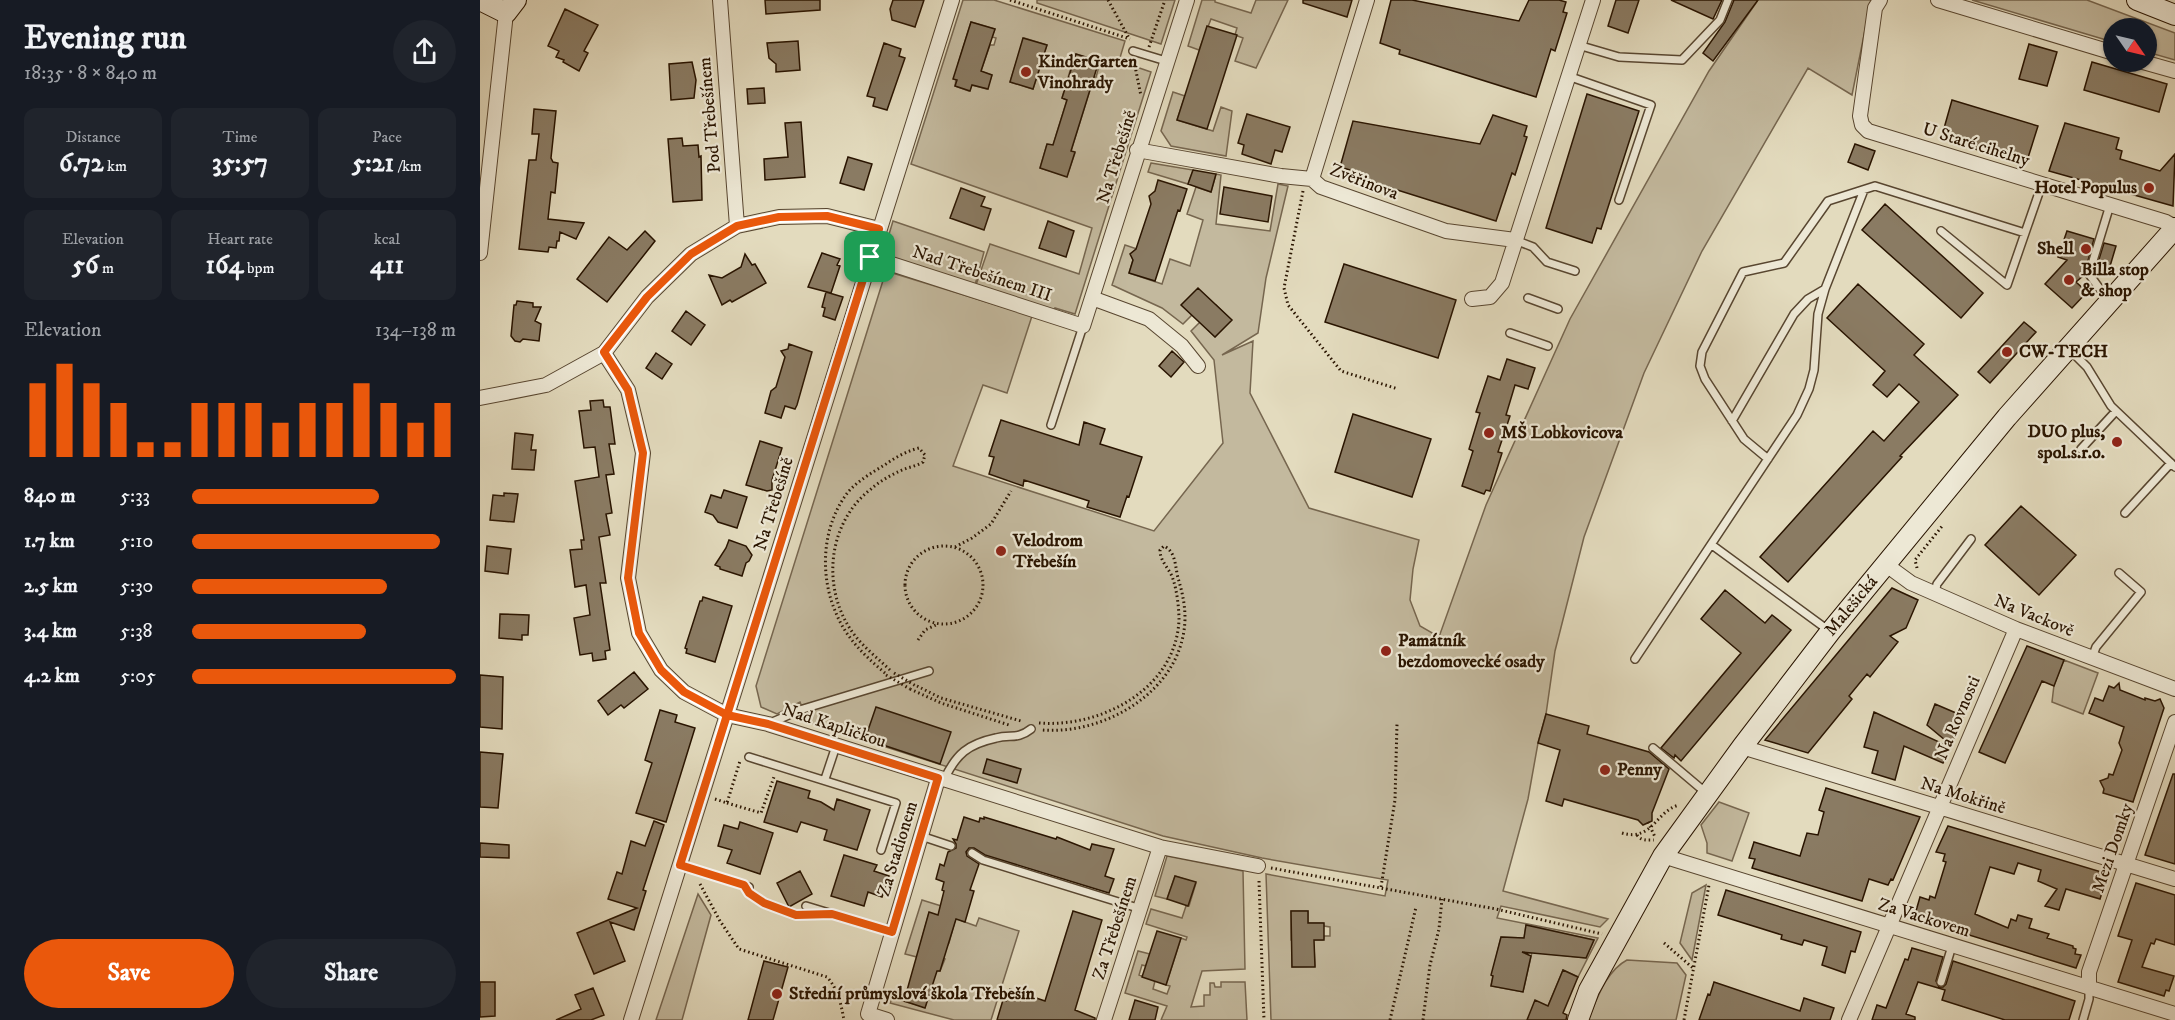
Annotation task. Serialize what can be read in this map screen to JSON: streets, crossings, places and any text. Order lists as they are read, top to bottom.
{
  "streets": {
    "street": [
      "Pod Třebešínem",
      "U Staré cihelny",
      "Na Třebešíně",
      "Zvěřinova",
      "Nad Třebešínem III",
      "Malešická",
      "Na Vackově",
      "Na Rovnosti",
      "Nad Kapličkou",
      "Na Mokřině",
      "Mezi Domky",
      "Za Stadionem",
      "Za Vackovem",
      "Za Třebešínem"
    ]
  },
  "crossings": [
    ["U Staré cihelny", "Malešická"],
    ["Na Třebešíně", "Nad Třebešínem III"],
    ["Na Třebešíně", "Nad Kapličkou"],
    ["Malešická", "Na Vackově"],
    ["Malešická", "Na Mokřině"],
    ["Malešická", "Za Vackovem"],
    ["Na Vackově", "Na Rovnosti"],
    ["Na Rovnosti", "Na Mokřině"],
    ["Na Rovnosti", "Za Vackovem"],
    ["Nad Kapličkou", "Za Stadionem"],
    ["Nad Kapličkou", "Za Třebešínem"],
    ["Na Mokřině", "Mezi Domky"],
    ["Mezi Domky", "Za Vackovem"]
  ],
  "places": [
    "KinderGarten Vinohrady",
    "Hotel Populus",
    "Shell",
    "Billa stop & shop",
    "CW-TECH",
    "MŠ Lobkovicova",
    "DUO plus, spol.s.r.o.",
    "Velodrom Třebešín",
    "Památník bezdomovecké osady",
    "Penny",
    "Střední průmyslová škola Třebešín"
  ],
  "north": "bottom right",
  "page": {
    "heading": ["Evening run", "18:35 · 8 × 840 m"],
    "stats": [
      ["Distance", "6.72 km"],
      ["Time", "35:57"],
      ["Pace", "5:21 /km"],
      ["Elevation", "56 m"],
      ["Heart rate", "164 bpm"],
      ["kcal", "411"]
    ],
    "chart": ["Elevation", "134–138 m"],
    "list": [
      {
        "name": "840 m",
        "note": "5:33"
      },
      {
        "name": "1.7 km",
        "note": "5:10"
      },
      {
        "name": "2.5 km",
        "note": "5:30"
      },
      {
        "name": "3.4 km",
        "note": "5:38"
      },
      {
        "name": "4.2 km",
        "note": "5:05"
      }
    ],
    "buttons": ["Save", "Share"]
  }
}
